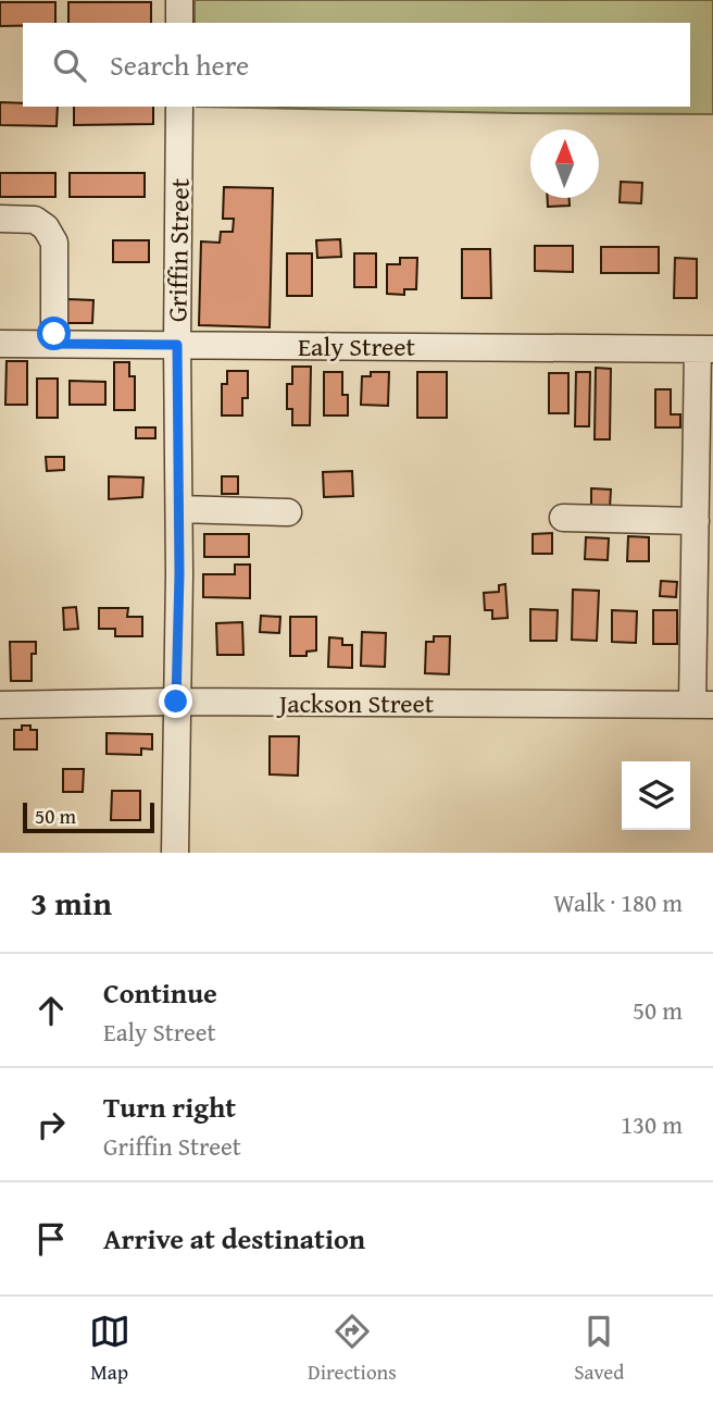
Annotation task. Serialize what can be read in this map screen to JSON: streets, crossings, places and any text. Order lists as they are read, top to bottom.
{
  "streets": {
    "street": ["Griffin Street", "Ealy Street", "Jackson Street"]
  },
  "crossings": [
    ["Griffin Street", "Ealy Street"],
    ["Griffin Street", "Jackson Street"]
  ],
  "scale_bar": "50 m",
  "north": "top",
  "page": {
    "search": "Search here",
    "scale": "50 m",
    "heading": ["3 min", "Walk · 180 m"],
    "list": [
      ["Continue", "Ealy Street", "50 m"],
      ["Turn right", "Griffin Street", "130 m"],
      "Arrive at destination"
    ],
    "nav": ["Map", "Directions", "Saved"]
  }
}
